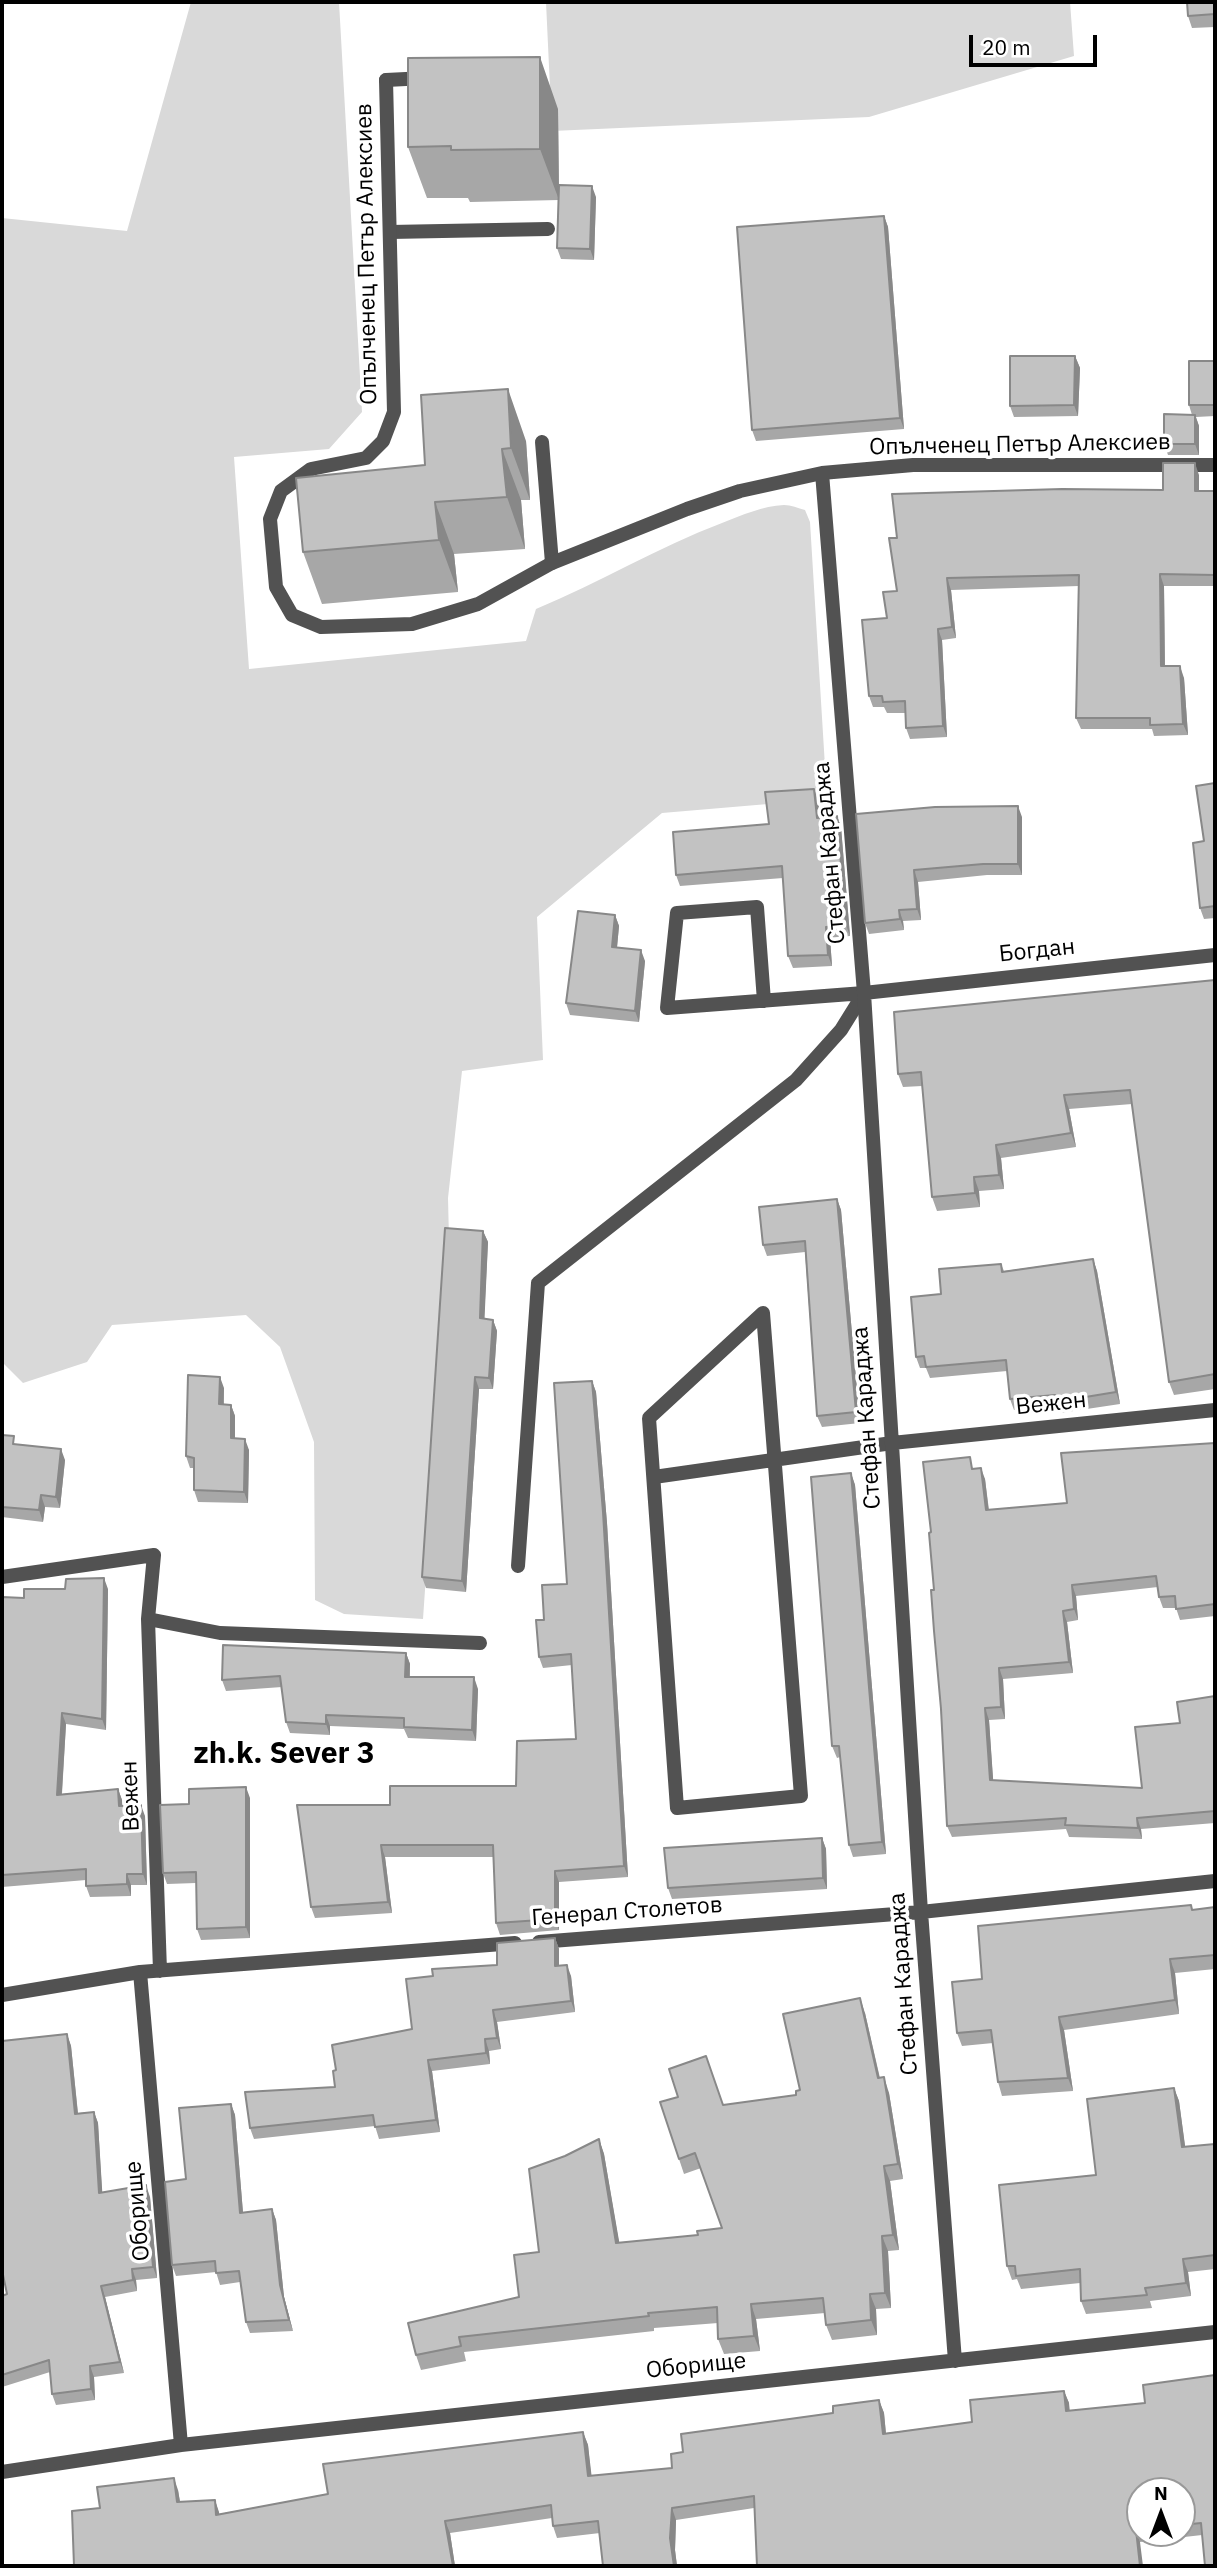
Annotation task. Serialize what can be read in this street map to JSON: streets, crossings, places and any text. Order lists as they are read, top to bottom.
{
  "streets": {
    "street": [
      "Опълченец Петър Алексиев",
      "Стефан Караджа",
      "Богдан",
      "Вежен",
      "Генерал Столетов",
      "Оборище"
    ]
  },
  "crossings": [
    ["Опълченец Петър Алексиев", "Стефан Караджа"],
    ["Стефан Караджа", "Богдан"],
    ["Стефан Караджа", "Вежен"],
    ["Стефан Караджа", "Генерал Столетов"],
    ["Стефан Караджа", "Оборище"],
    ["Вежен", "Генерал Столетов"],
    ["Генерал Столетов", "Оборище"]
  ],
  "districts": ["zh.k. Sever 3"],
  "scale_bar": "20 m",
  "north": "top"
}
